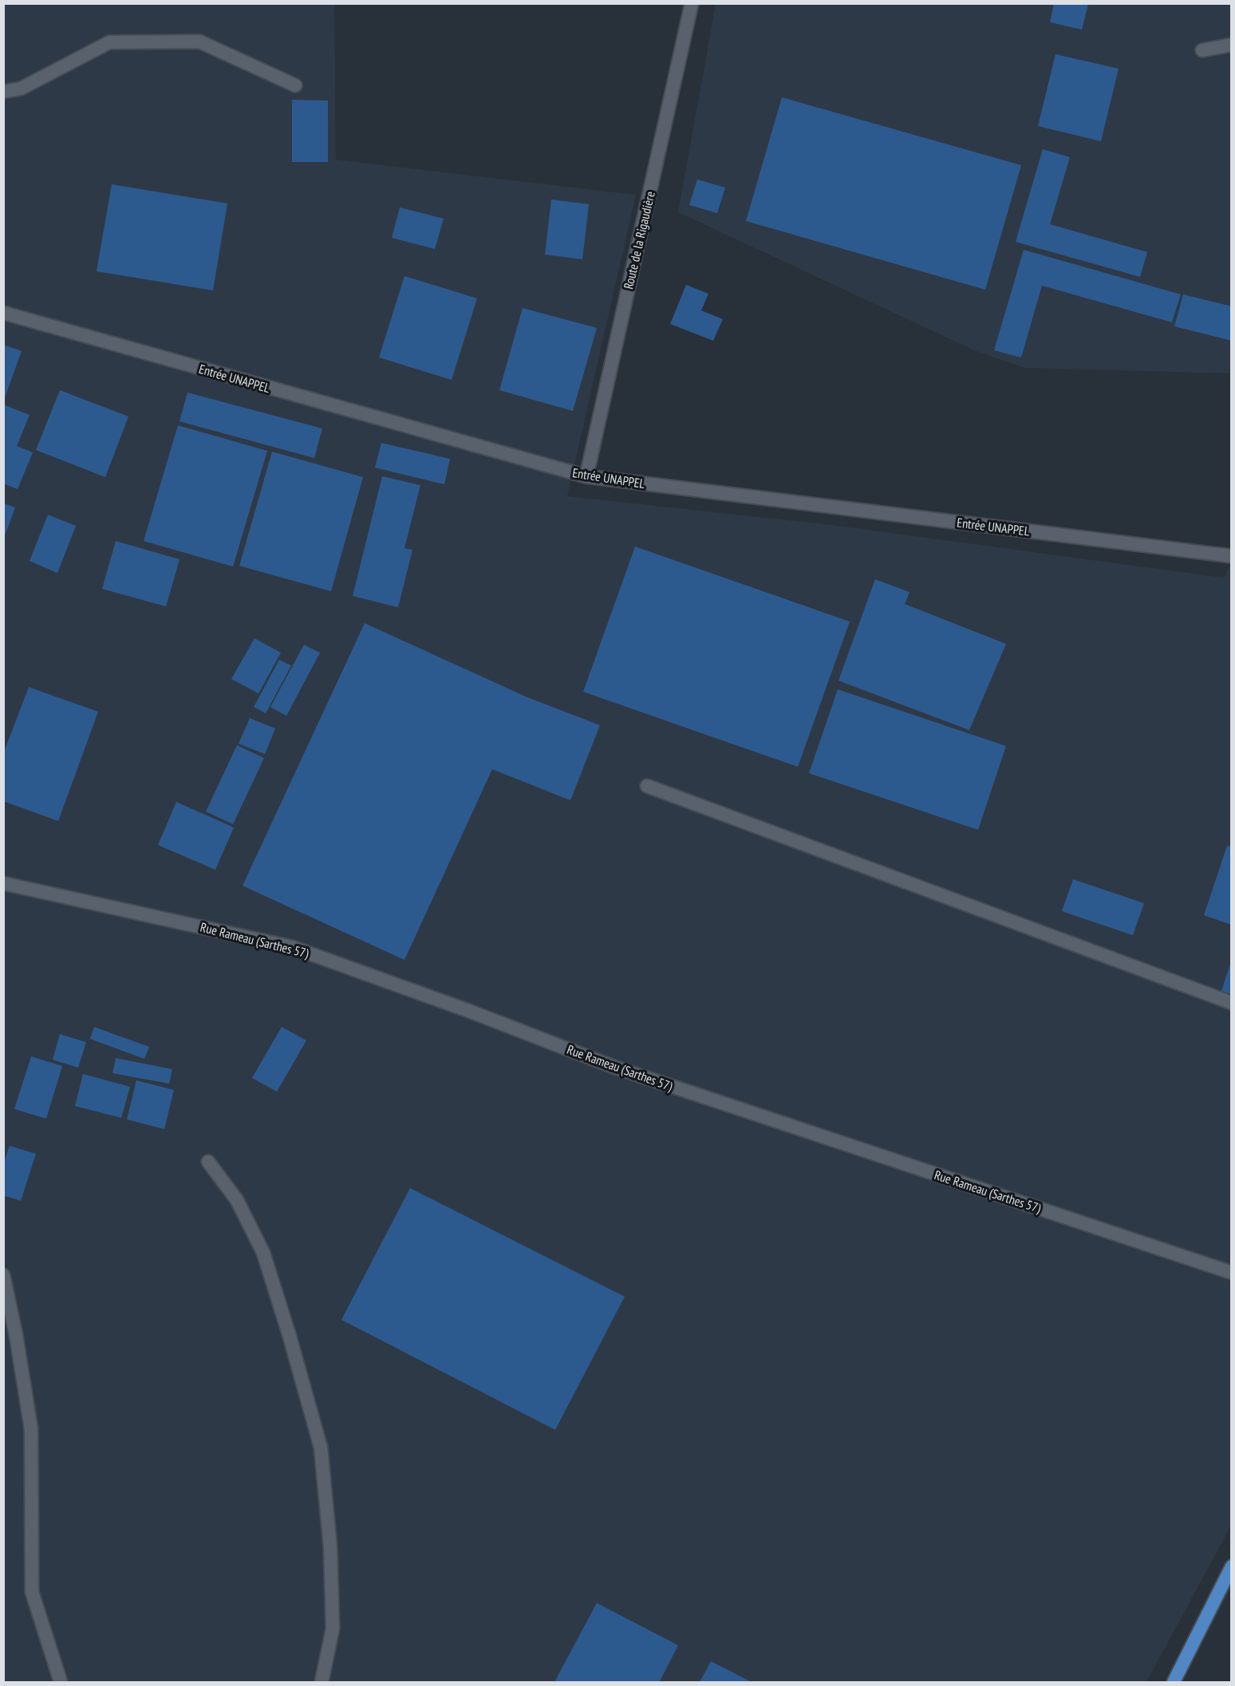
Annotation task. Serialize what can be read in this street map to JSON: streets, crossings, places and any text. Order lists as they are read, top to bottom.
{
  "streets": {
    "street": ["Route de la Rigaudière", "Entrée UNAPPEL", "Rue Rameau (Sarthes 57)"]
  },
  "crossings": [
    ["Route de la Rigaudière", "Entrée UNAPPEL"]
  ]
}
